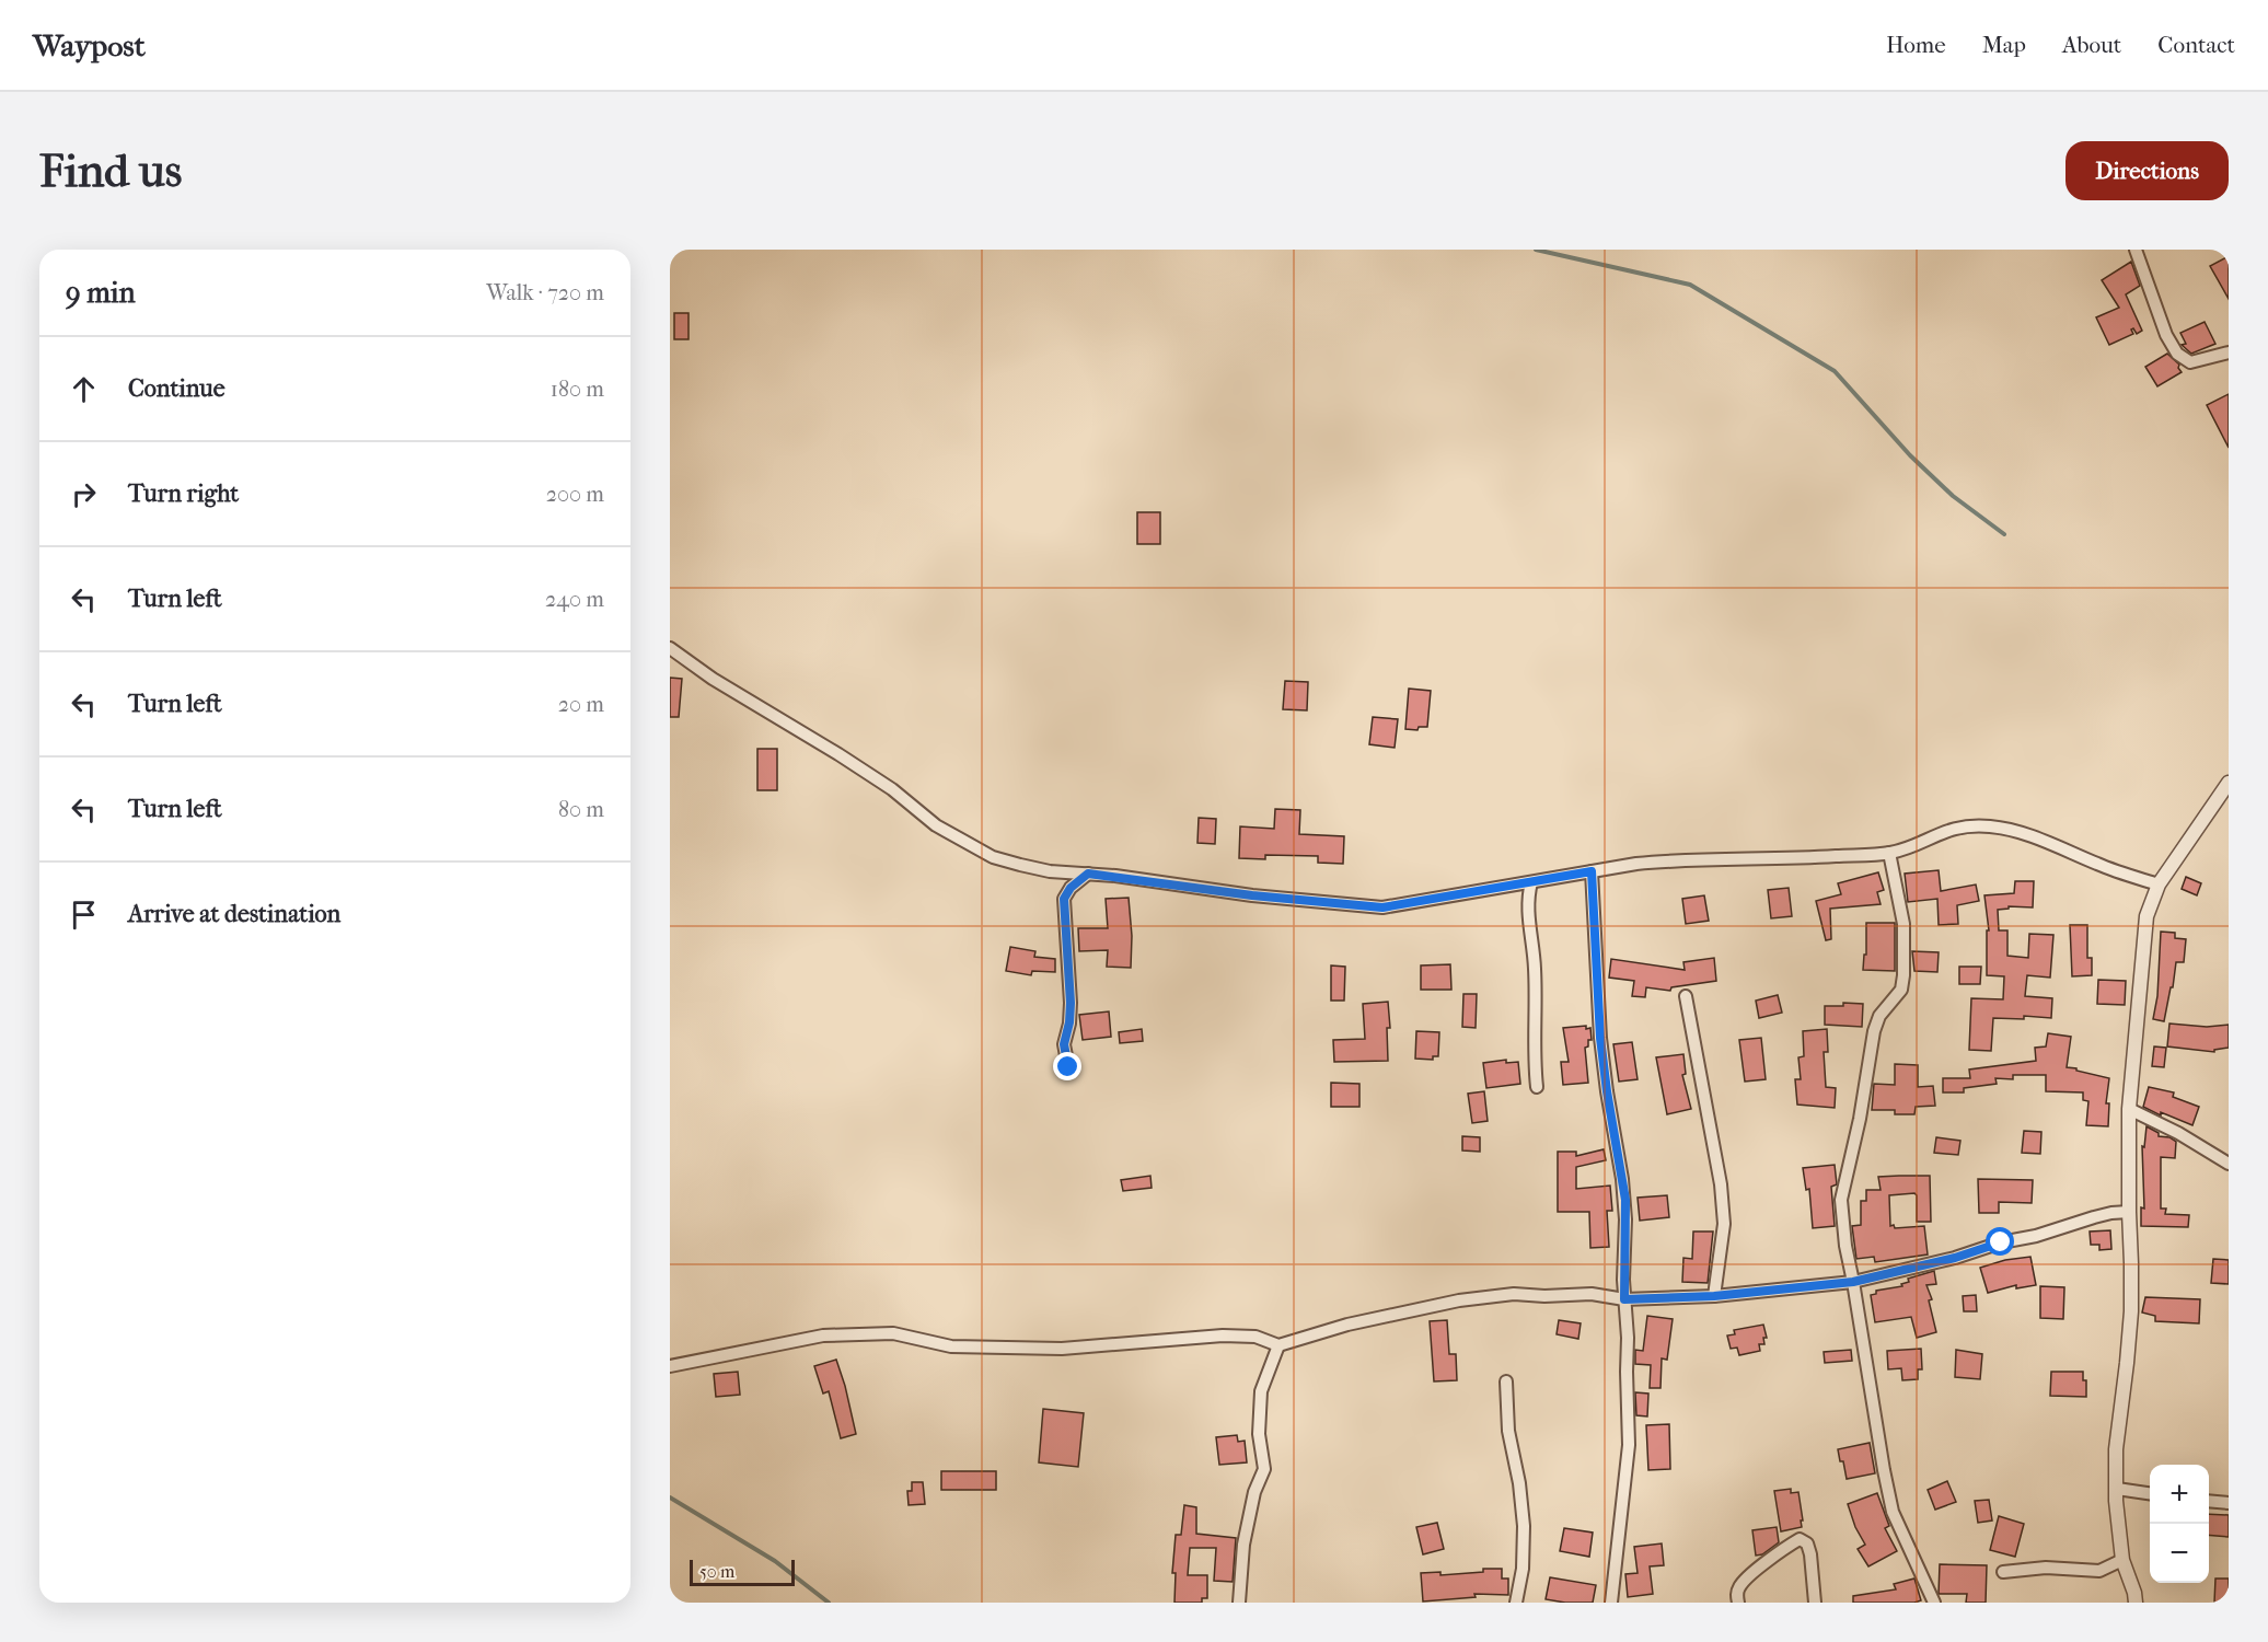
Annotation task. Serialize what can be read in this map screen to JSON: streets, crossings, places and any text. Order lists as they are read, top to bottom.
{
  "scale_bar": "50 m",
  "page": {
    "header": "Waypost",
    "nav": [
      "Home",
      "Map",
      "About",
      "Contact"
    ],
    "buttons": "Directions",
    "title": "Find us",
    "heading": ["9 min", "Walk · 720 m"],
    "list": [
      ["Continue", "180 m"],
      ["Turn right", "200 m"],
      ["Turn left", "240 m"],
      ["Turn left", "20 m"],
      ["Turn left", "80 m"],
      "Arrive at destination"
    ],
    "map_buttons": ["+", "−"],
    "scale": "50 m"
  }
}
